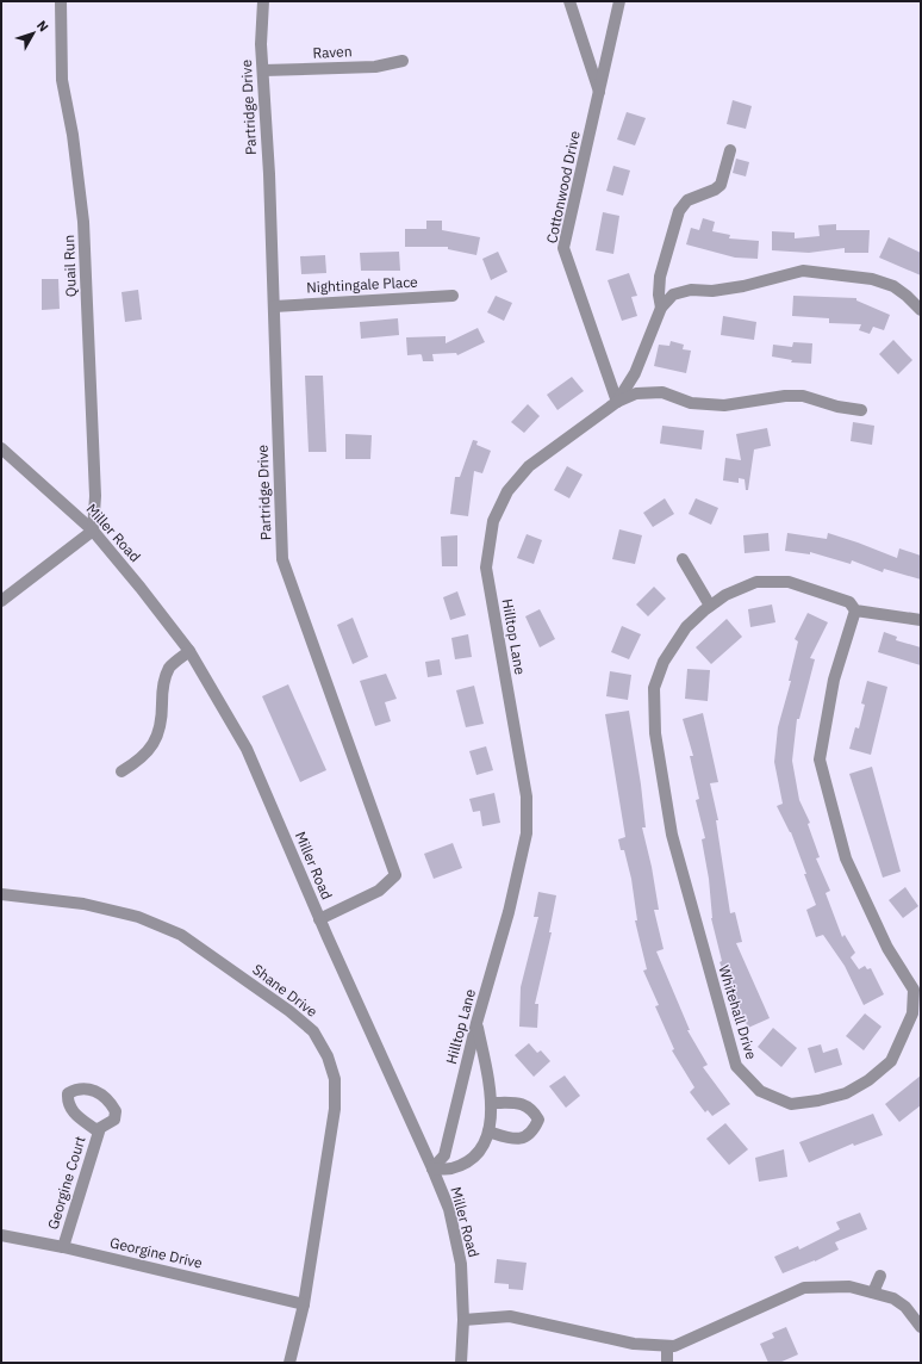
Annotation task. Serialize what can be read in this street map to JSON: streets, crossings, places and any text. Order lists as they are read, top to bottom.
{
  "streets": {
    "street": [
      "Raven",
      "Partridge Drive",
      "Cottonwood Drive",
      "Quail Run",
      "Nightingale Place",
      "Miller Road",
      "Hilltop Lane",
      "Shane Drive",
      "Whitehall Drive",
      "Georgine Court",
      "Georgine Drive"
    ]
  },
  "crossings": [
    ["Raven", "Partridge Drive"],
    ["Partridge Drive", "Nightingale Place"],
    ["Partridge Drive", "Miller Road"],
    ["Cottonwood Drive", "Hilltop Lane"],
    ["Quail Run", "Miller Road"],
    ["Miller Road", "Hilltop Lane"],
    ["Shane Drive", "Georgine Drive"],
    ["Georgine Court", "Georgine Drive"]
  ],
  "north": "top right"
}
